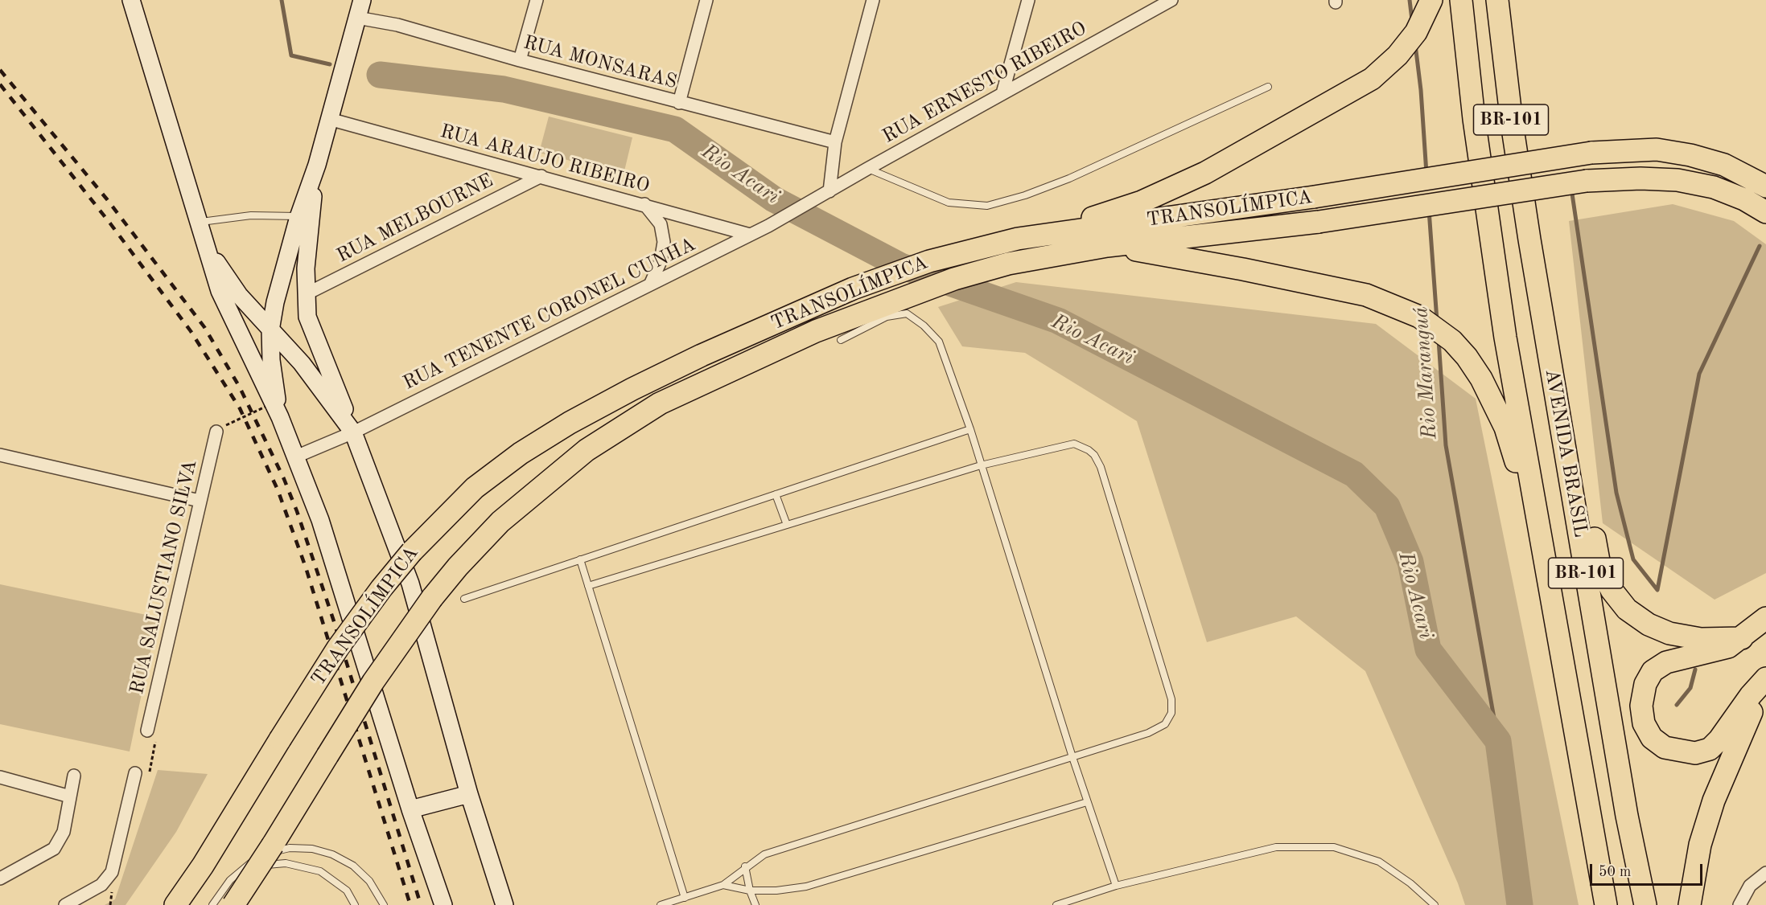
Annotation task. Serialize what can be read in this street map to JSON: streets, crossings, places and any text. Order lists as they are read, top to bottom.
{
  "streets": {
    "highway": ["BR-101", "TRANSOLÍMPICA", "AVENIDA BRASIL"],
    "street": [
      "RUA MONSARAS",
      "RUA ERNESTO RIBEIRO",
      "RUA ARAUJO RIBEIRO",
      "RUA MELBOURNE",
      "RUA TENENTE CORONEL CUNHA",
      "RUA SALUSTIANO SILVA"
    ]
  },
  "crossings": [
    ["RUA ERNESTO RIBEIRO", "RUA TENENTE CORONEL CUNHA"],
    ["RUA ARAUJO RIBEIRO", "RUA MELBOURNE"],
    ["RUA ARAUJO RIBEIRO", "RUA TENENTE CORONEL CUNHA"]
  ],
  "water": ["Rio Acari", "Rio Maranguá"],
  "scale_bar": "50 m"
}
